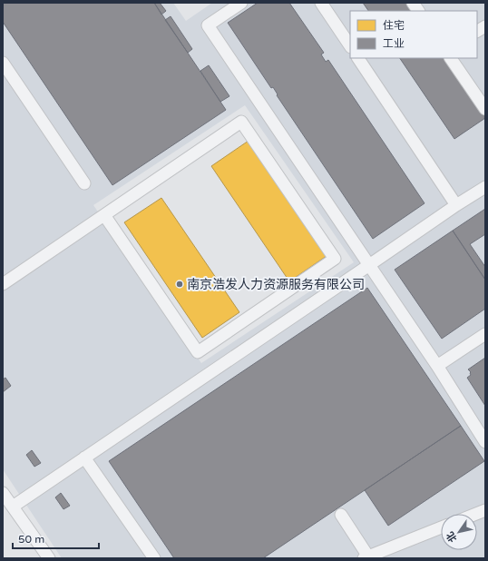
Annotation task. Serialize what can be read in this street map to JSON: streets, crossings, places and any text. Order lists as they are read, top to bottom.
{
  "places": ["南京浩发人力资源服务有限公司"],
  "legend": ["住宅", "工业"],
  "scale_bar": "50 m",
  "north": "bottom left"
}
